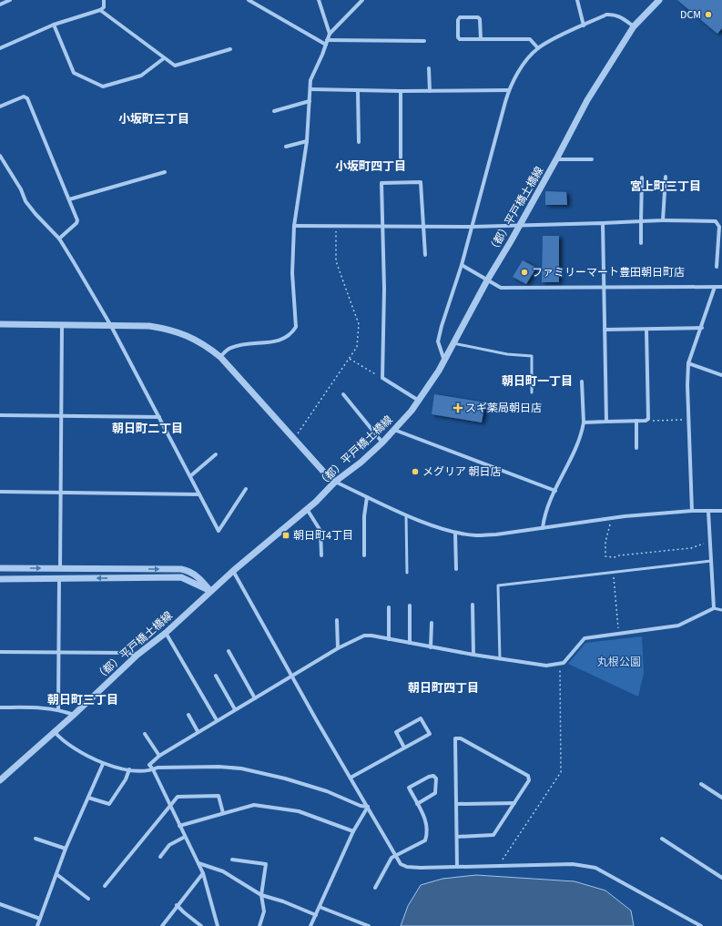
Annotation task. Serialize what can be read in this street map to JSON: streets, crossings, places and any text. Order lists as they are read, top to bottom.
{
  "streets": {
    "street": ["（都）平戸橋土橋線"]
  },
  "districts": [
    "小坂町三丁目",
    "小坂町四丁目",
    "宮上町三丁目",
    "朝日町一丁目",
    "朝日町二丁目",
    "朝日町四丁目",
    "朝日町三丁目"
  ],
  "parks": ["丸根公園"],
  "places": {
    "other": ["DCM", "ファミリーマート豊田朝日町店", "メグリア 朝日店"],
    "health": ["スギ薬局朝日店"],
    "transit": ["朝日町4丁目"]
  }
}
